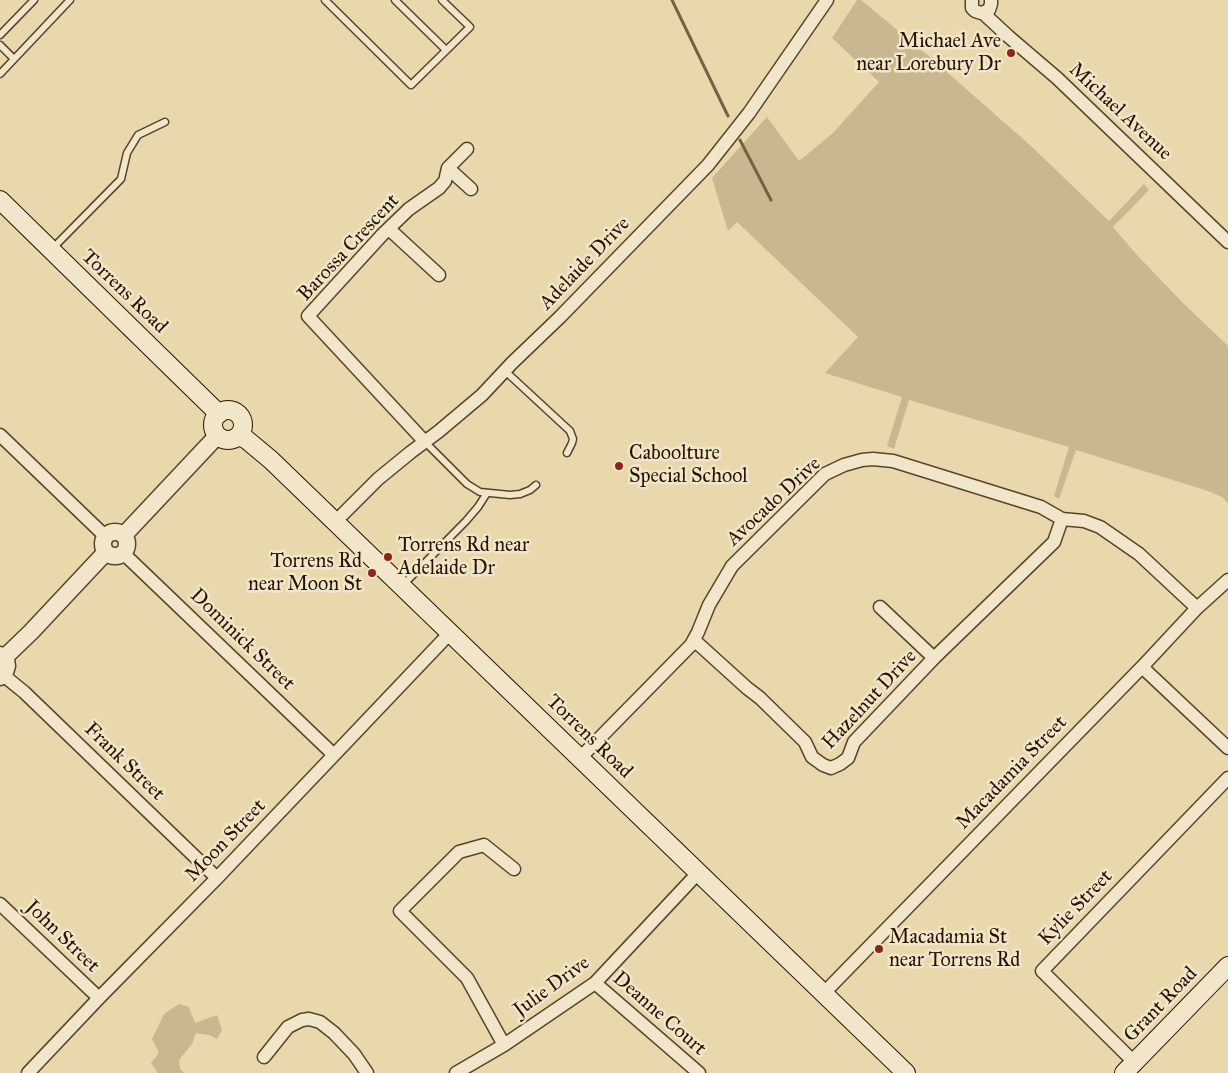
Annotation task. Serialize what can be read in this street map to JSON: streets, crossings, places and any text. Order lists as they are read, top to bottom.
{
  "streets": {
    "main road": ["Torrens Road", "Grant Road"],
    "street": [
      "Michael Avenue",
      "Barossa Crescent",
      "Adelaide Drive",
      "Avocado Drive",
      "Dominick Street",
      "Hazelnut Drive",
      "Frank Street",
      "Macadamia Street",
      "Moon Street",
      "Kylie Street",
      "John Street",
      "Julie Drive",
      "Deanne Court"
    ]
  },
  "crossings": [
    ["Barossa Crescent", "Adelaide Drive"],
    ["Adelaide Drive", "Torrens Road"],
    ["Torrens Road", "Avocado Drive"],
    ["Torrens Road", "Macadamia Street"],
    ["Torrens Road", "Moon Street"],
    ["Torrens Road", "Julie Drive"],
    ["Avocado Drive", "Hazelnut Drive"],
    ["Avocado Drive", "Macadamia Street"],
    ["Dominick Street", "Moon Street"],
    ["Frank Street", "Moon Street"],
    ["Moon Street", "John Street"],
    ["Kylie Street", "Grant Road"],
    ["Julie Drive", "Deanne Court"]
  ],
  "places": [
    "Michael Ave near Lorebury Dr",
    "Caboolture Special School",
    "Torrens Rd near Adelaide Dr",
    "Torrens Rd near Moon St",
    "Macadamia St near Torrens Rd"
  ]
}
